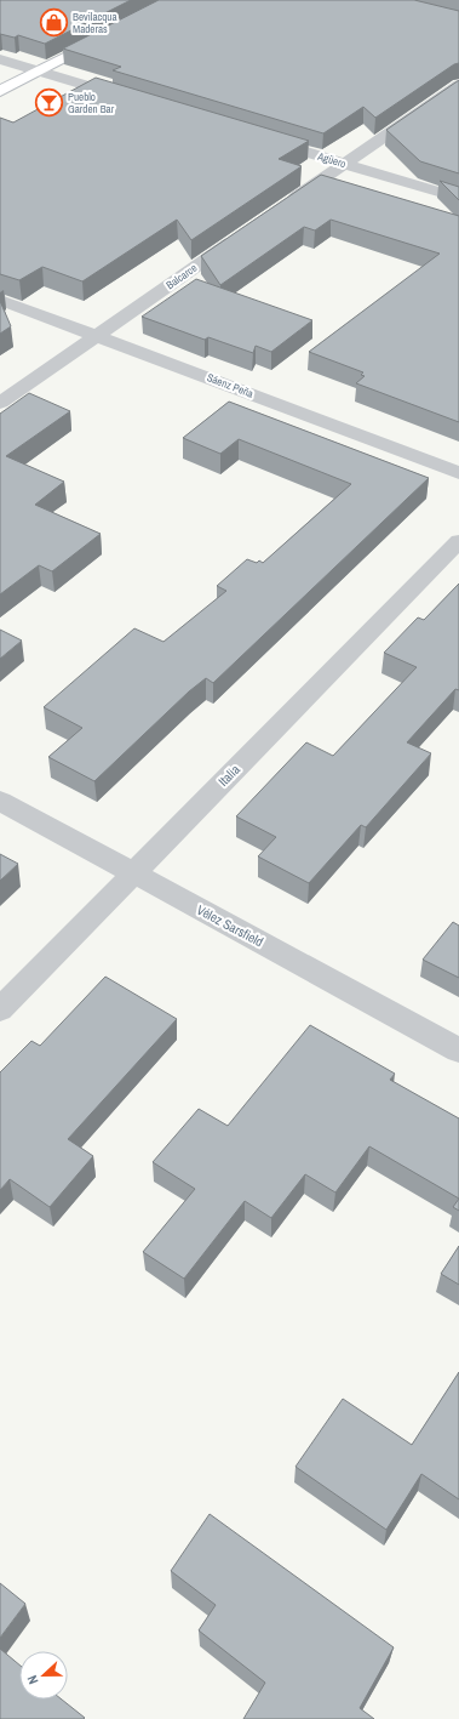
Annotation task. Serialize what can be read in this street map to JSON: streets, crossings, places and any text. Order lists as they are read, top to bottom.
{
  "streets": {
    "street": [
      "Agüero",
      "Balcarce",
      "Sáenz Peña",
      "Italia",
      "Vélez Sarsfield"
    ]
  },
  "crossings": [
    ["Balcarce", "Sáenz Peña"],
    ["Italia", "Vélez Sarsfield"]
  ],
  "places": {
    "shop": ["Bevilacqua Maderas"],
    "bar": ["Pueblo Garden Bar"]
  },
  "north": "left"
}
